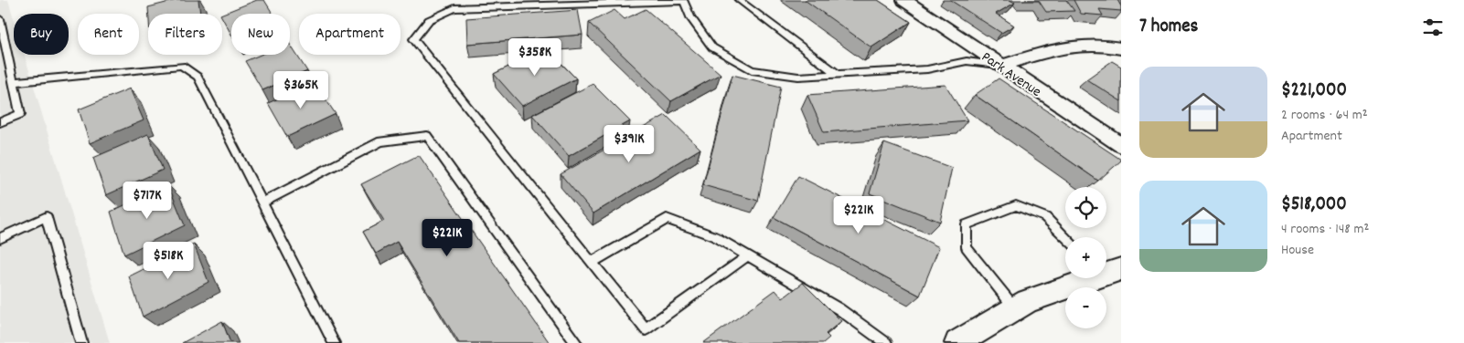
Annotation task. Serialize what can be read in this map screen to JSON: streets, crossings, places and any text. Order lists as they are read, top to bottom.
{
  "streets": {
    "street": ["Park Avenue"]
  },
  "page": {
    "heading": "7 homes",
    "chip": [
      "Buy",
      "Rent",
      "Filters",
      "New",
      "Apartment"
    ],
    "price": [
      "$358K",
      "$365K",
      "$391K",
      "$717K",
      "$221K",
      "$221K",
      "$518K"
    ],
    "list": [
      {
        "name": "$221,000",
        "note": "2 rooms · 64 m² · Apartment"
      },
      {
        "name": "$518,000",
        "note": "4 rooms · 148 m² · House"
      }
    ],
    "map_buttons": ["+", "−"]
  }
}
